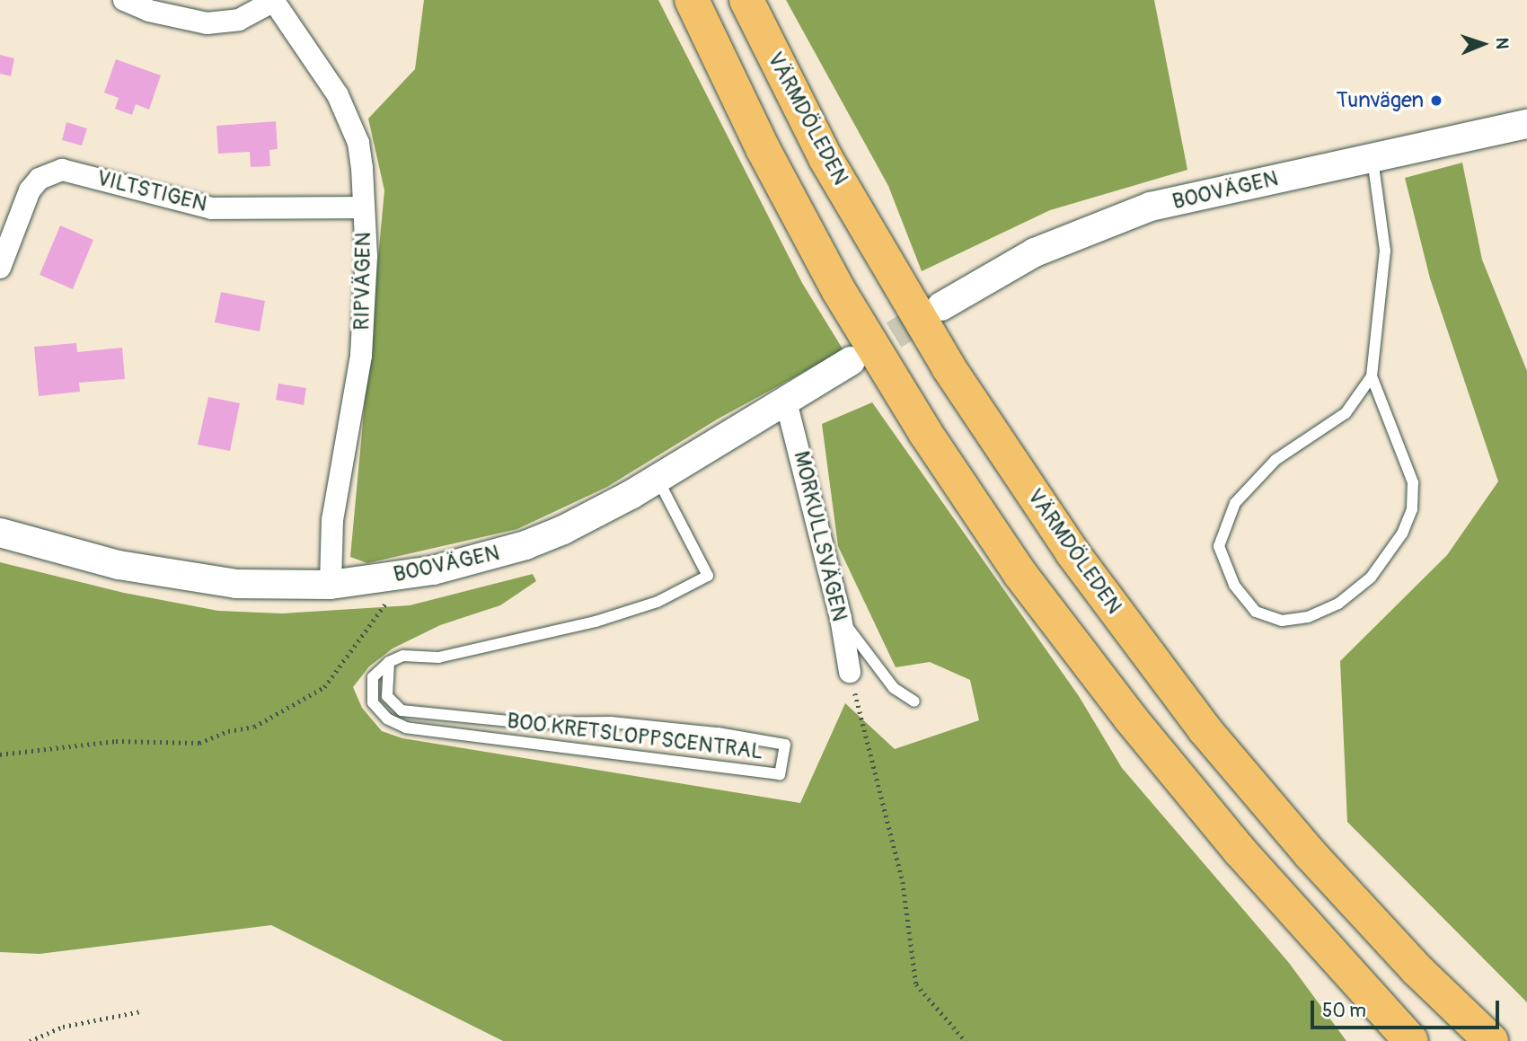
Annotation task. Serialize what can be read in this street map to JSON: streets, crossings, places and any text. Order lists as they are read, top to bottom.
{
  "streets": {
    "highway": ["VÄRMDÖLEDEN"],
    "street": [
      "BOOVÄGEN",
      "VILTSTIGEN",
      "RIPVÄGEN",
      "MORKULLSVÄGEN"
    ],
    "lane": ["BOO KRETSLOPPSCENTRAL"]
  },
  "crossings": [
    ["BOOVÄGEN", "RIPVÄGEN"],
    ["BOOVÄGEN", "MORKULLSVÄGEN"],
    ["VILTSTIGEN", "RIPVÄGEN"]
  ],
  "places": ["Tunvägen"],
  "scale_bar": "50 m",
  "north": "right"
}
